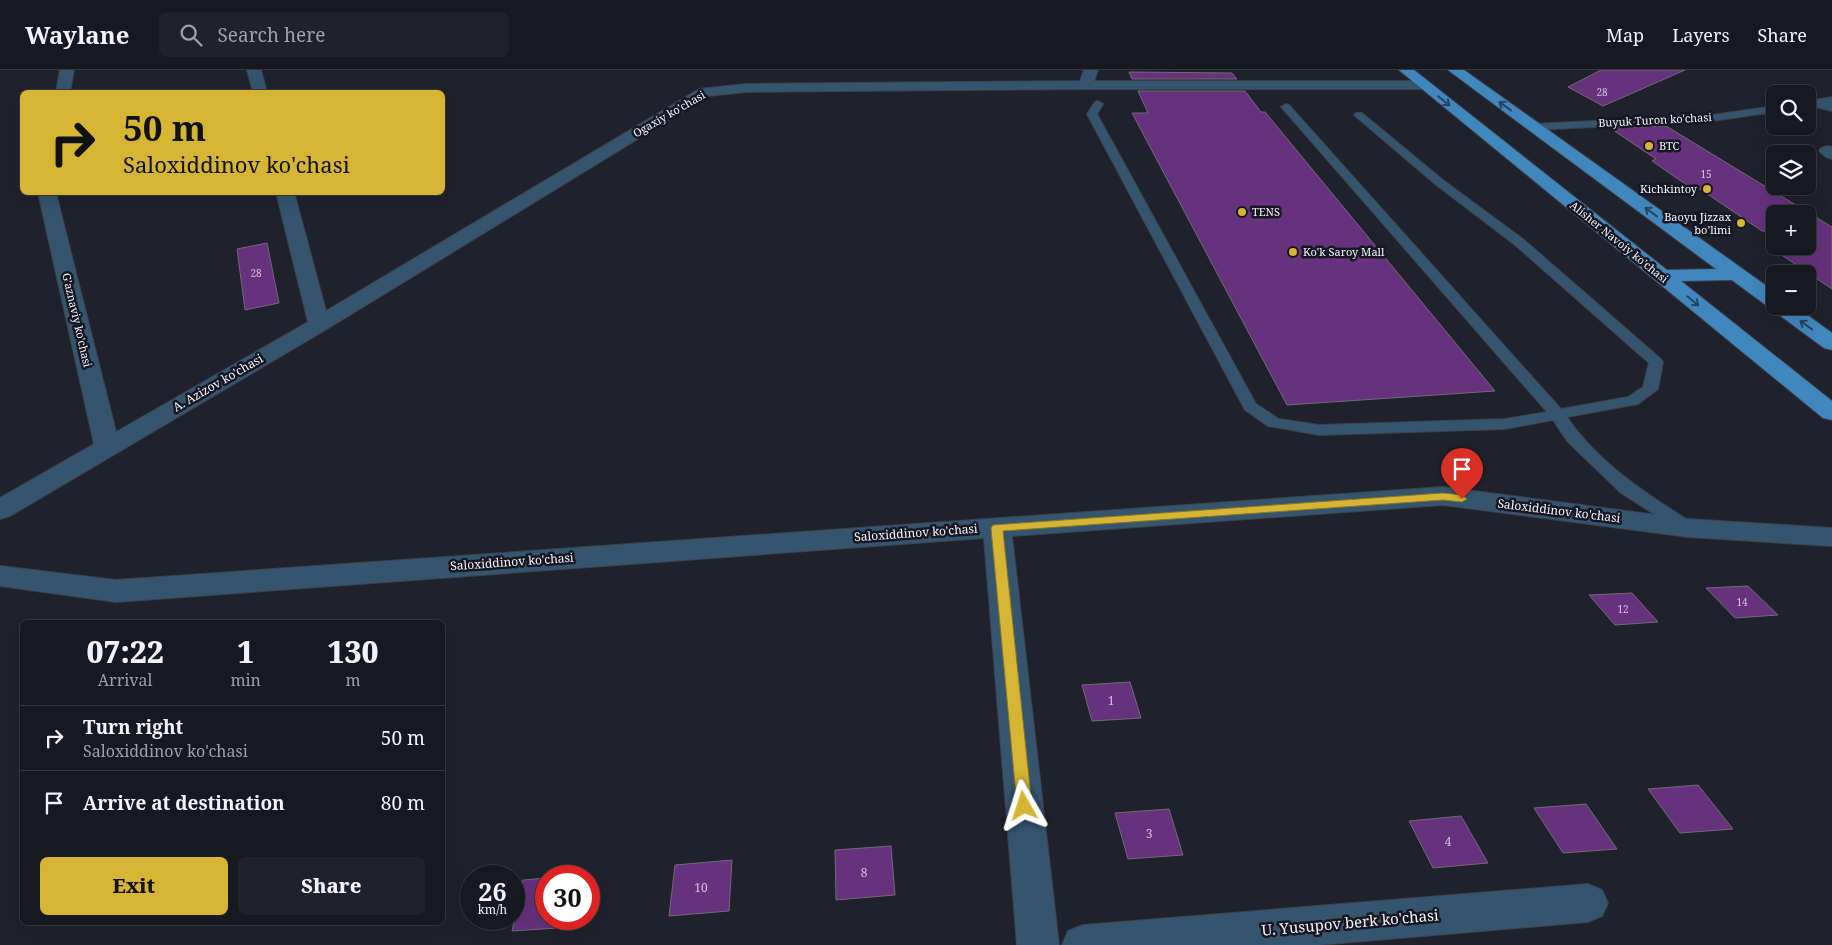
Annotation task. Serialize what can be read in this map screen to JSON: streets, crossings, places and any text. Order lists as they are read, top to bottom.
{
  "streets": {
    "main road": ["Alisher Navoiy ko'chasi"],
    "street": [
      "Ogaxiy ko'chasi",
      "G'aznaviy ko'chasi",
      "A. Azizov ko'chasi",
      "Saloxiddinov ko'chasi",
      "U. Yusupov berk ko'chasi"
    ],
    "lane": ["Buyuk Turon ko'chasi"]
  },
  "crossings": [
    ["Ogaxiy ko'chasi", "Alisher Navoiy ko'chasi"],
    ["Ogaxiy ko'chasi", "A. Azizov ko'chasi"],
    ["G'aznaviy ko'chasi", "A. Azizov ko'chasi"]
  ],
  "places": [
    "BTC",
    "Kichkintoy",
    "TENS",
    "Baoyu Jizzax bo’limi",
    "Ko'k Saroy Mall"
  ],
  "house_numbers": [
    "28",
    "15",
    "28",
    "14",
    "12",
    "1",
    "3",
    "4",
    "8",
    "10"
  ],
  "page": {
    "header": "Waylane",
    "search": "Search here",
    "nav": ["Map", "Layers", "Share"],
    "map_buttons": ["+", "−"],
    "turn": ["50 m", "Saloxiddinov ko'chasi"],
    "eta": [
      "07:22",
      "Arrival",
      "1",
      "min",
      "130",
      "m"
    ],
    "list": [
      {
        "name": "Turn right",
        "note": "Saloxiddinov ko'chasi",
        "value": "50 m"
      },
      {
        "name": "Arrive at destination",
        "value": "80 m"
      }
    ],
    "buttons": ["Exit", "Share"],
    "speed": "26 km/h",
    "limit": "30"
  }
}
